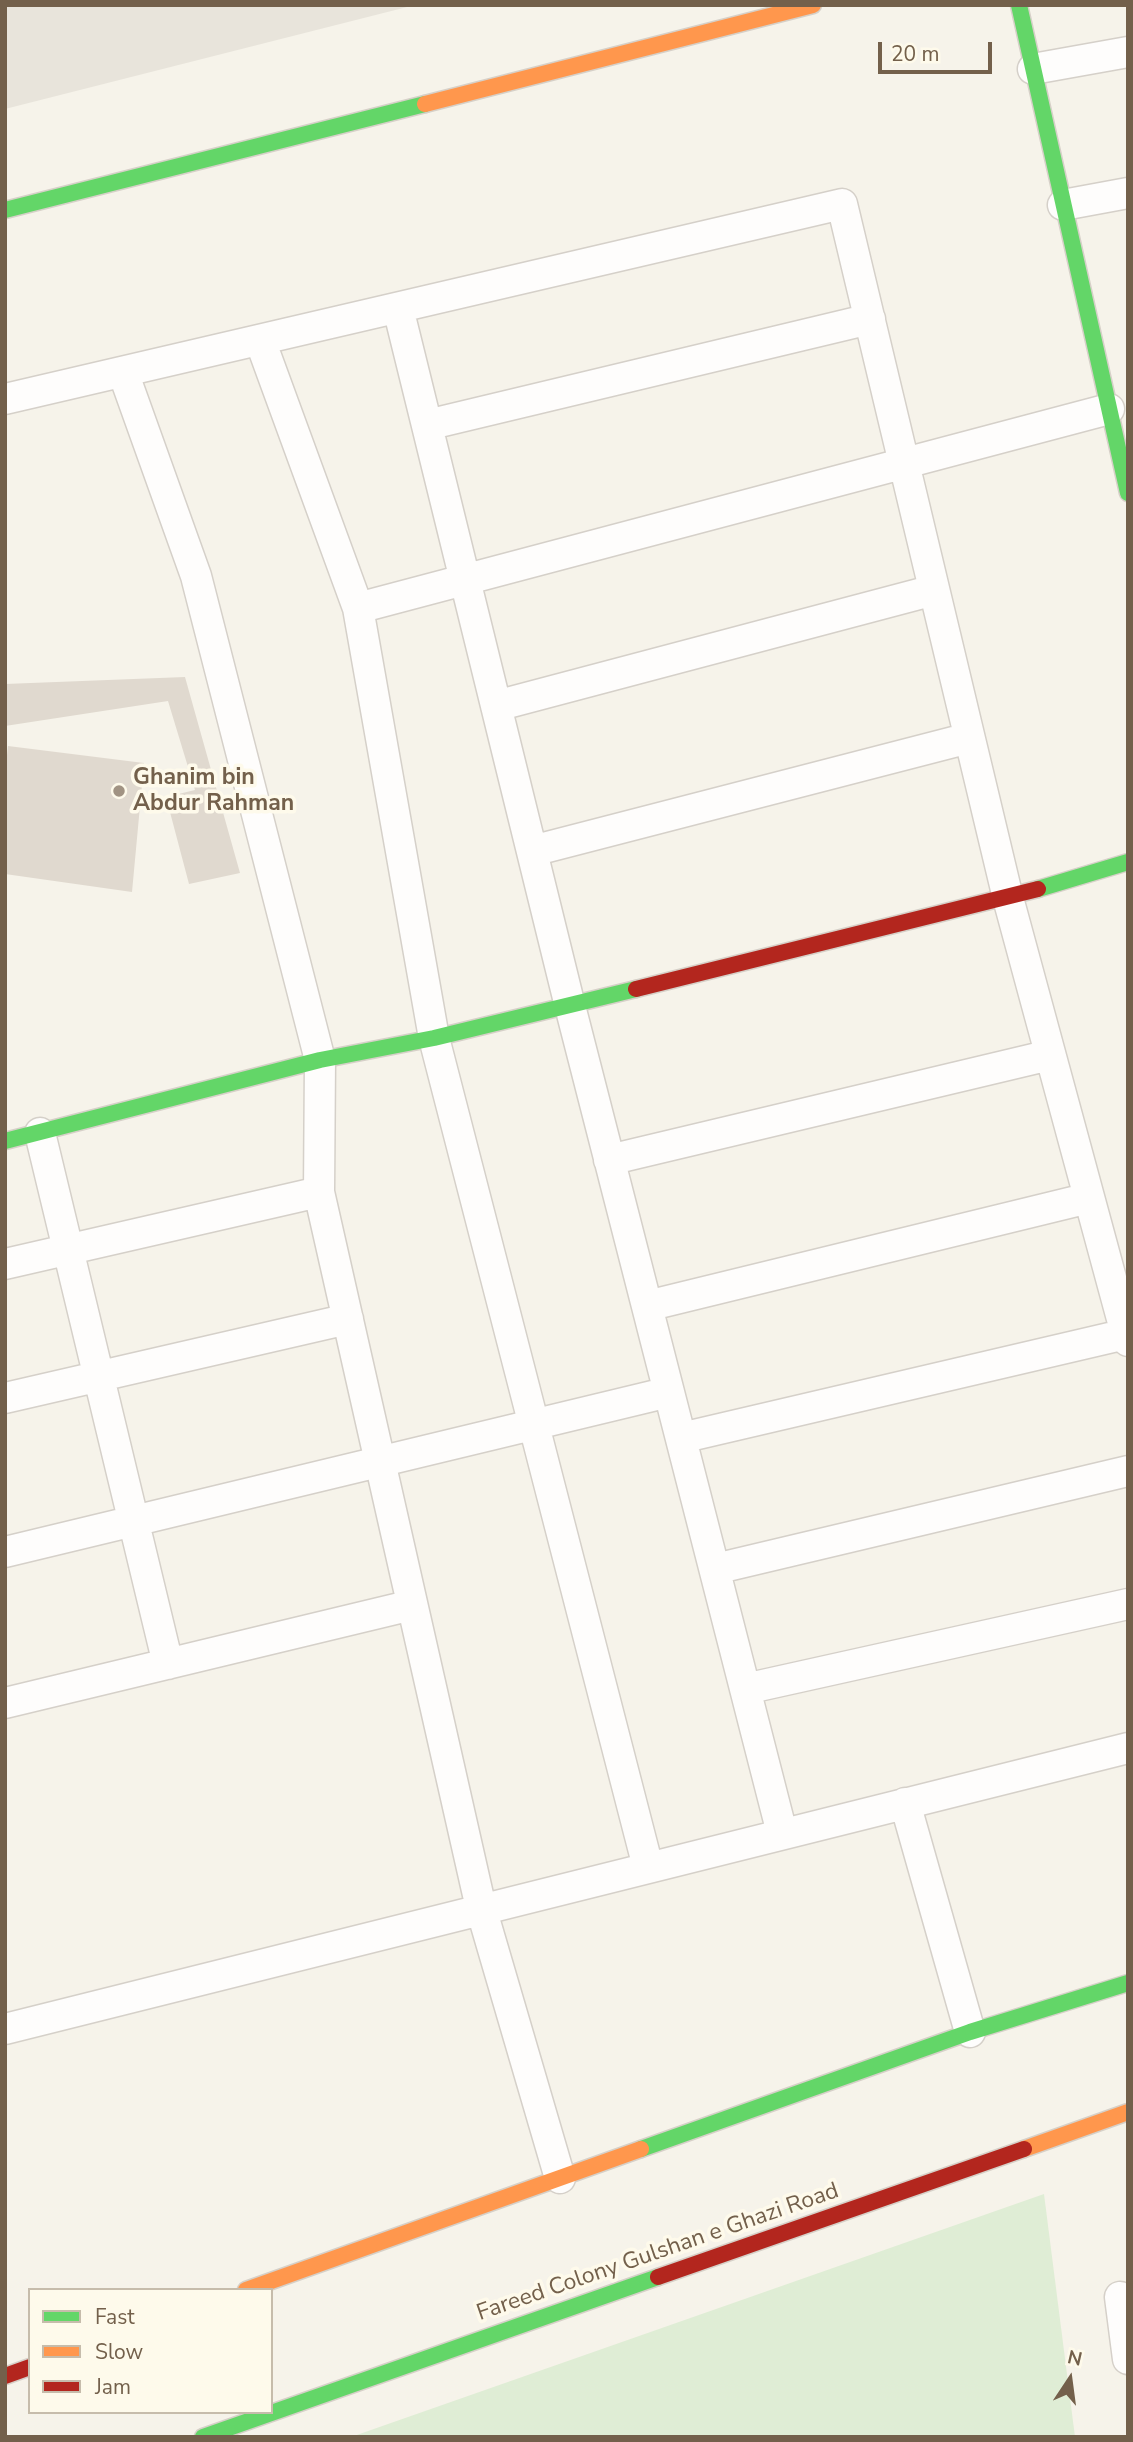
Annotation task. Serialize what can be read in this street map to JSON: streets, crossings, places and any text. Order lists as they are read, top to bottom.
{
  "streets": {
    "street": ["Fareed Colony Gulshan e Ghazi Road"]
  },
  "places": ["Ghanim bin Abdur Rahman"],
  "legend": ["Fast", "Slow", "Jam"],
  "scale_bar": "20 m",
  "north": "top"
}
